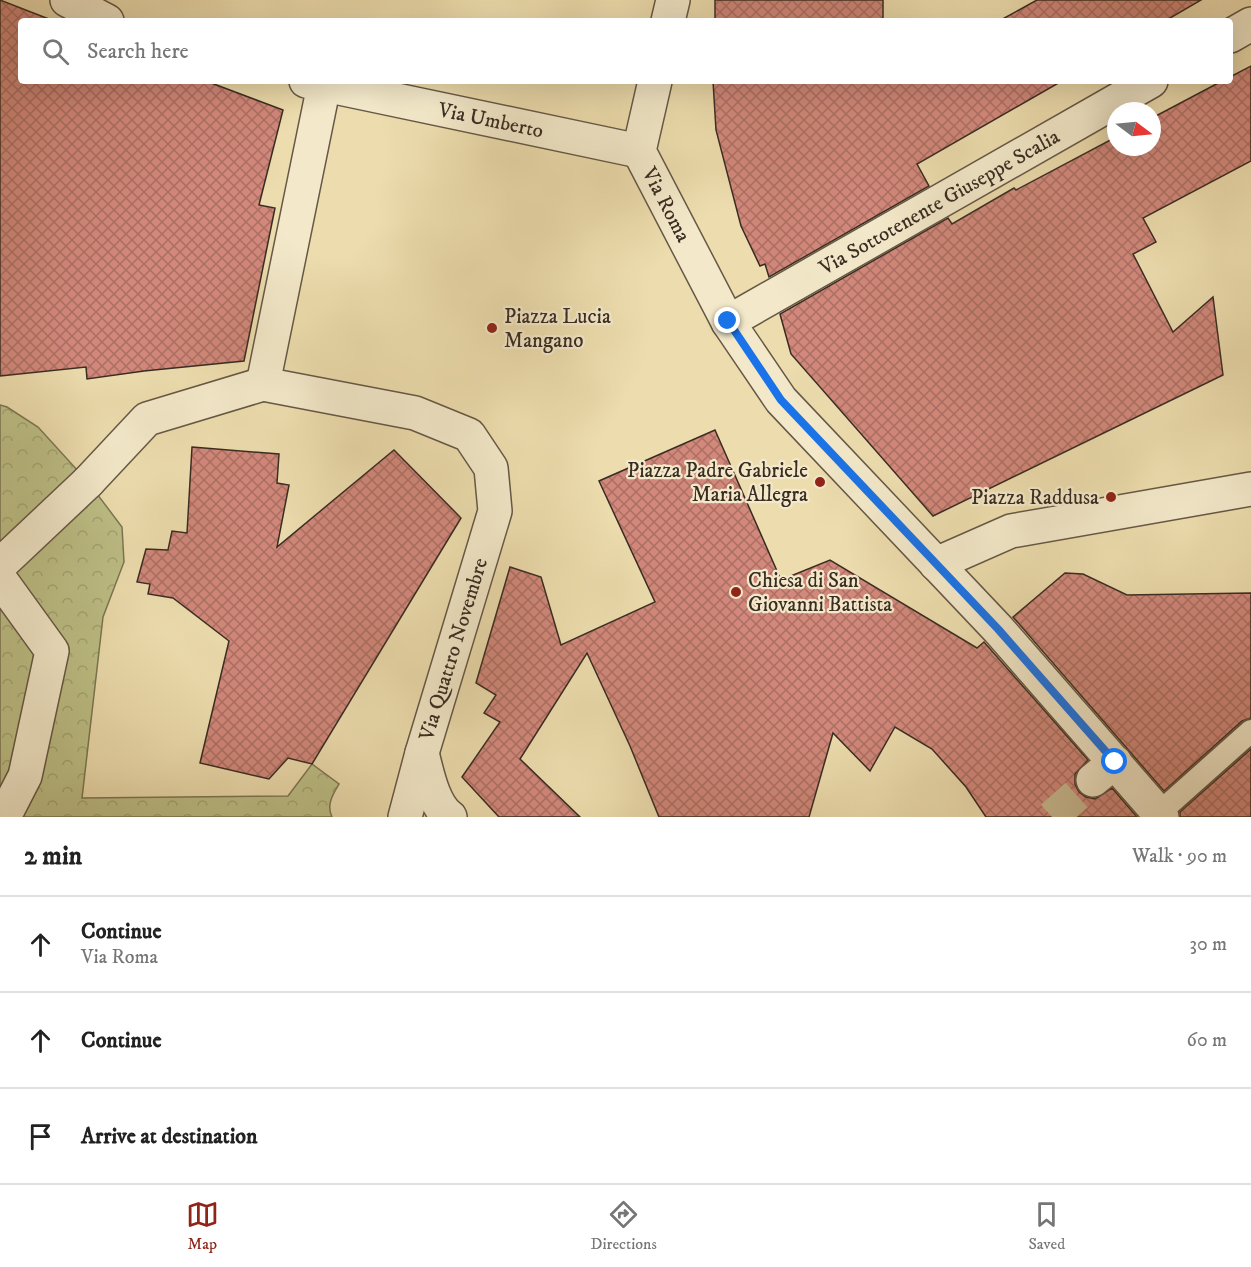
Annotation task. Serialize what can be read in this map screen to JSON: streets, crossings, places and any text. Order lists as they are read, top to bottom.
{
  "streets": {
    "street": [
      "Via Umberto",
      "Via Sottotenente Giuseppe Scalia",
      "Via Roma",
      "Via Quattro Novembre"
    ]
  },
  "crossings": [
    ["Via Umberto", "Via Roma"],
    ["Via Sottotenente Giuseppe Scalia", "Via Roma"]
  ],
  "places": [
    "Piazza Lucia Mangano",
    "Piazza Padre Gabriele Maria Allegra",
    "Piazza Raddusa",
    "Chiesa di San Giovanni Battista"
  ],
  "north": "right",
  "page": {
    "search": "Search here",
    "heading": ["2 min", "Walk · 90 m"],
    "list": [
      ["Continue", "Via Roma", "30 m"],
      ["Continue", "60 m"],
      "Arrive at destination"
    ],
    "nav": ["Map", "Directions", "Saved"]
  }
}
